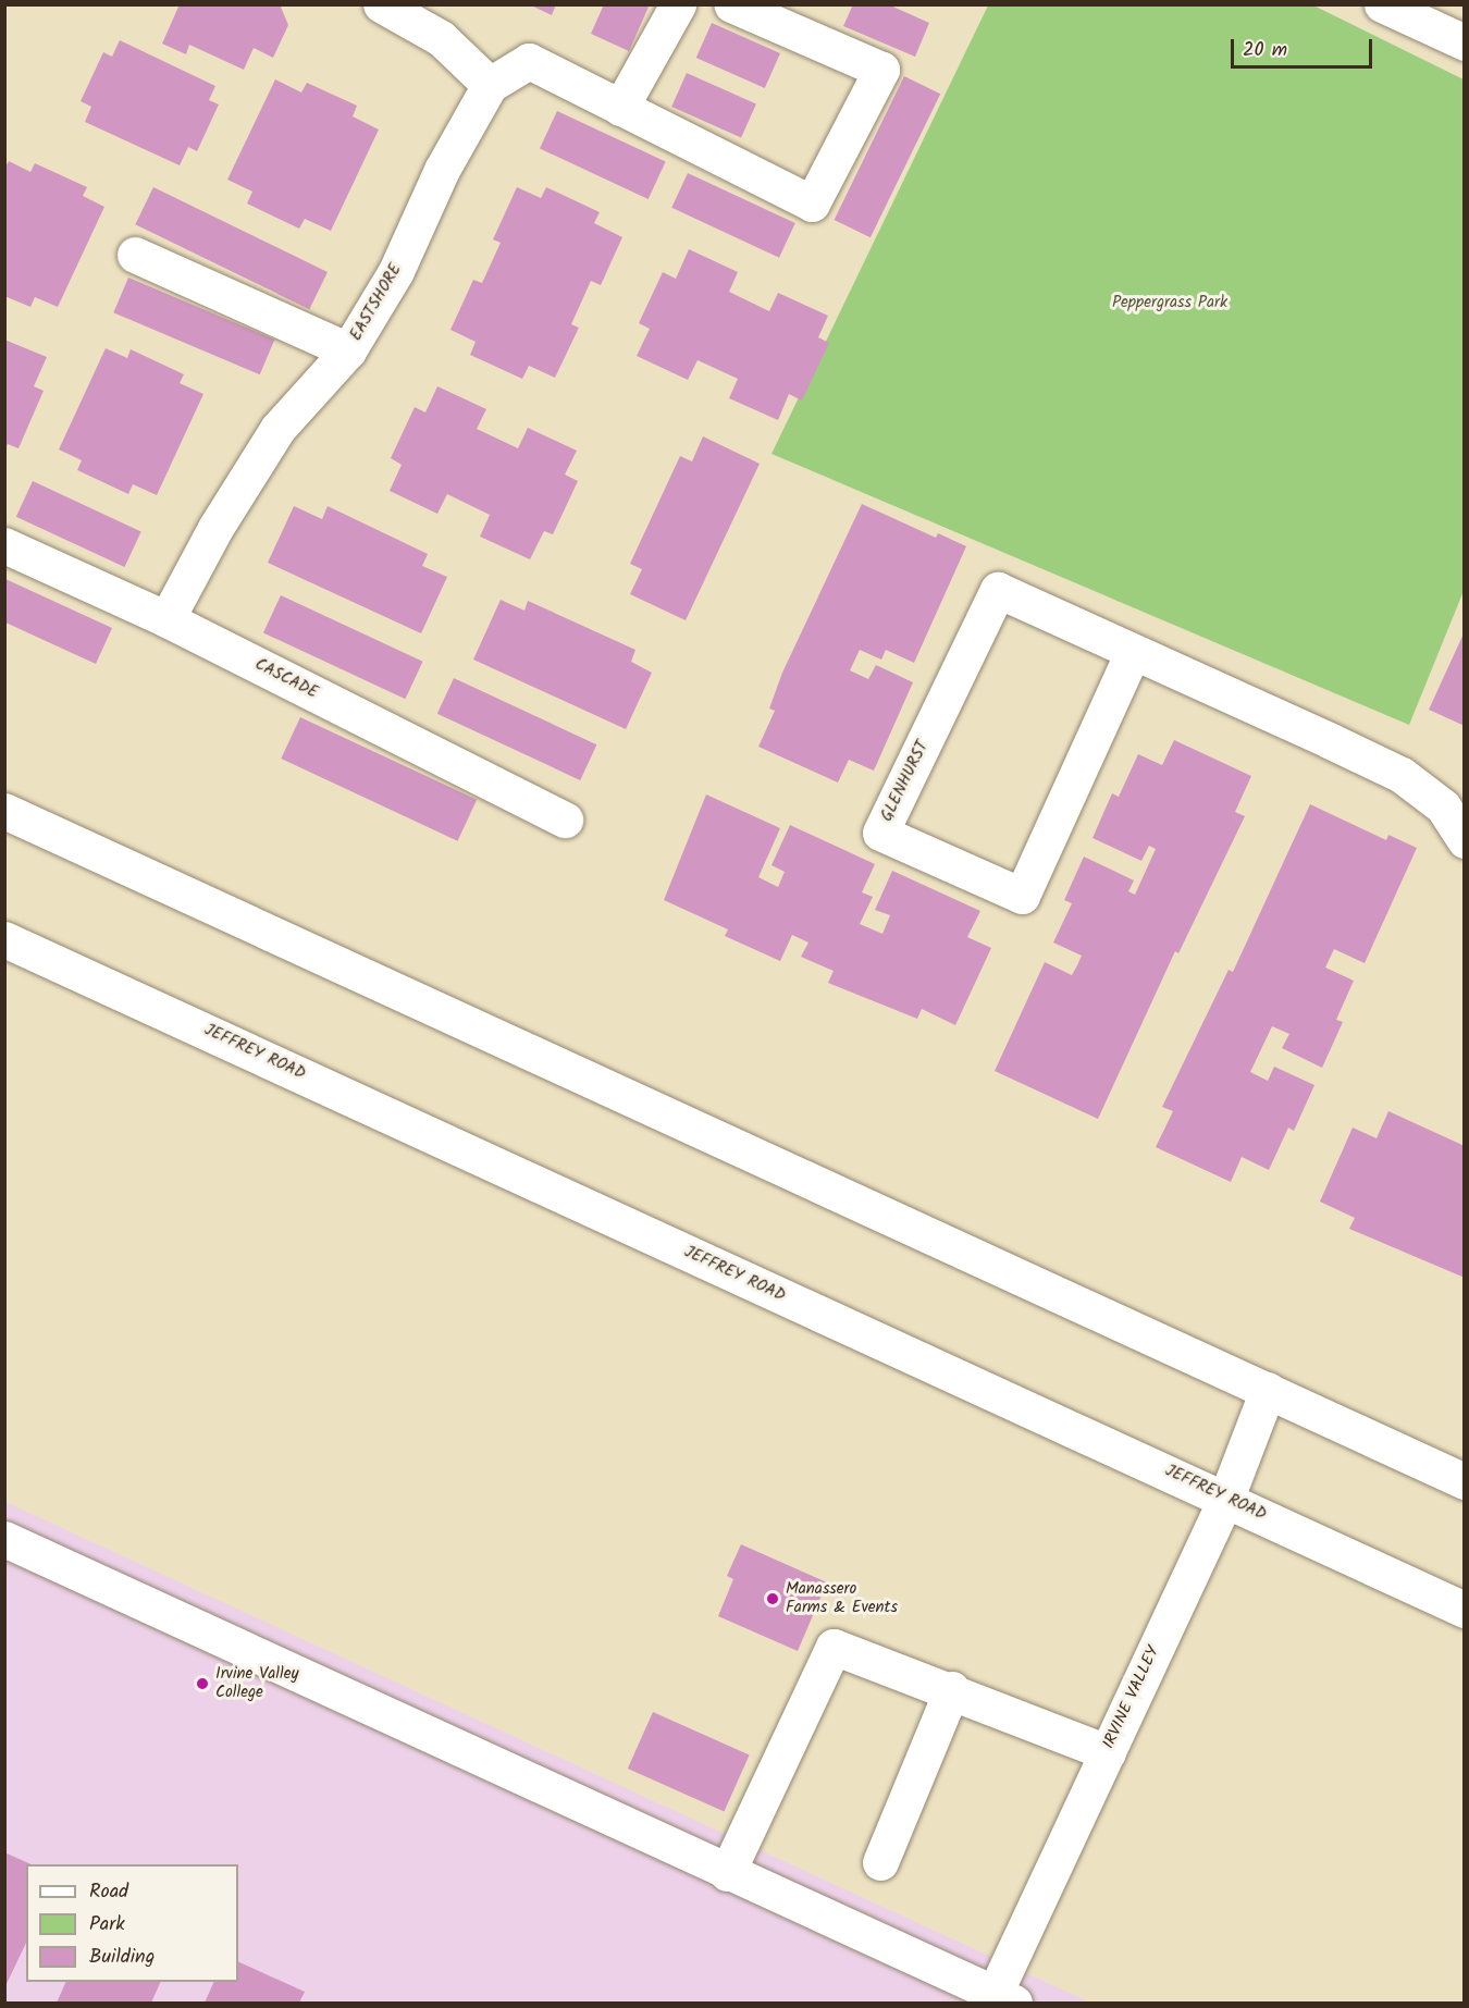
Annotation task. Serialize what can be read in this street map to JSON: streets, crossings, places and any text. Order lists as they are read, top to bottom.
{
  "streets": {
    "street": [
      "EASTSHORE",
      "CASCADE",
      "GLENHURST",
      "JEFFREY ROAD",
      "IRVINE VALLEY"
    ]
  },
  "crossings": [
    ["EASTSHORE", "CASCADE"],
    ["JEFFREY ROAD", "IRVINE VALLEY"]
  ],
  "parks": ["Peppergrass Park"],
  "places": ["Manassero Farms & Events", "Irvine Valley College"],
  "legend": ["Road", "Park", "Building"],
  "scale_bar": "20 m"
}
